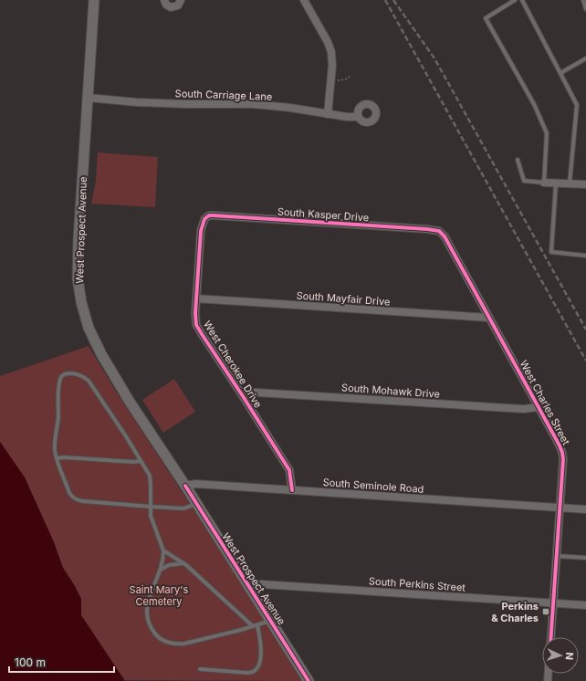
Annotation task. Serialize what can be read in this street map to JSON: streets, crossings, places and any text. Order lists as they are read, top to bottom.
{
  "streets": {
    "main road": ["West Prospect Avenue"],
    "street": [
      "South Carriage Lane",
      "South Kasper Drive",
      "South Mayfair Drive",
      "West Cherokee Drive",
      "South Mohawk Drive",
      "West Charles Street",
      "South Seminole Road",
      "South Perkins Street"
    ]
  },
  "crossings": [
    ["South Carriage Lane", "West Prospect Avenue"],
    ["South Kasper Drive", "West Cherokee Drive"],
    ["South Kasper Drive", "West Charles Street"],
    ["West Prospect Avenue", "South Seminole Road"],
    ["West Prospect Avenue", "South Perkins Street"],
    ["South Mayfair Drive", "West Cherokee Drive"],
    ["South Mayfair Drive", "West Charles Street"],
    ["West Cherokee Drive", "South Mohawk Drive"],
    ["West Cherokee Drive", "South Seminole Road"],
    ["South Mohawk Drive", "West Charles Street"],
    ["West Charles Street", "South Seminole Road"],
    ["West Charles Street", "South Perkins Street"]
  ],
  "parks": ["Saint Mary's Cemetery"],
  "places": {
    "transit": ["Perkins & Charles"]
  },
  "scale_bar": "100 m",
  "north": "right"
}
